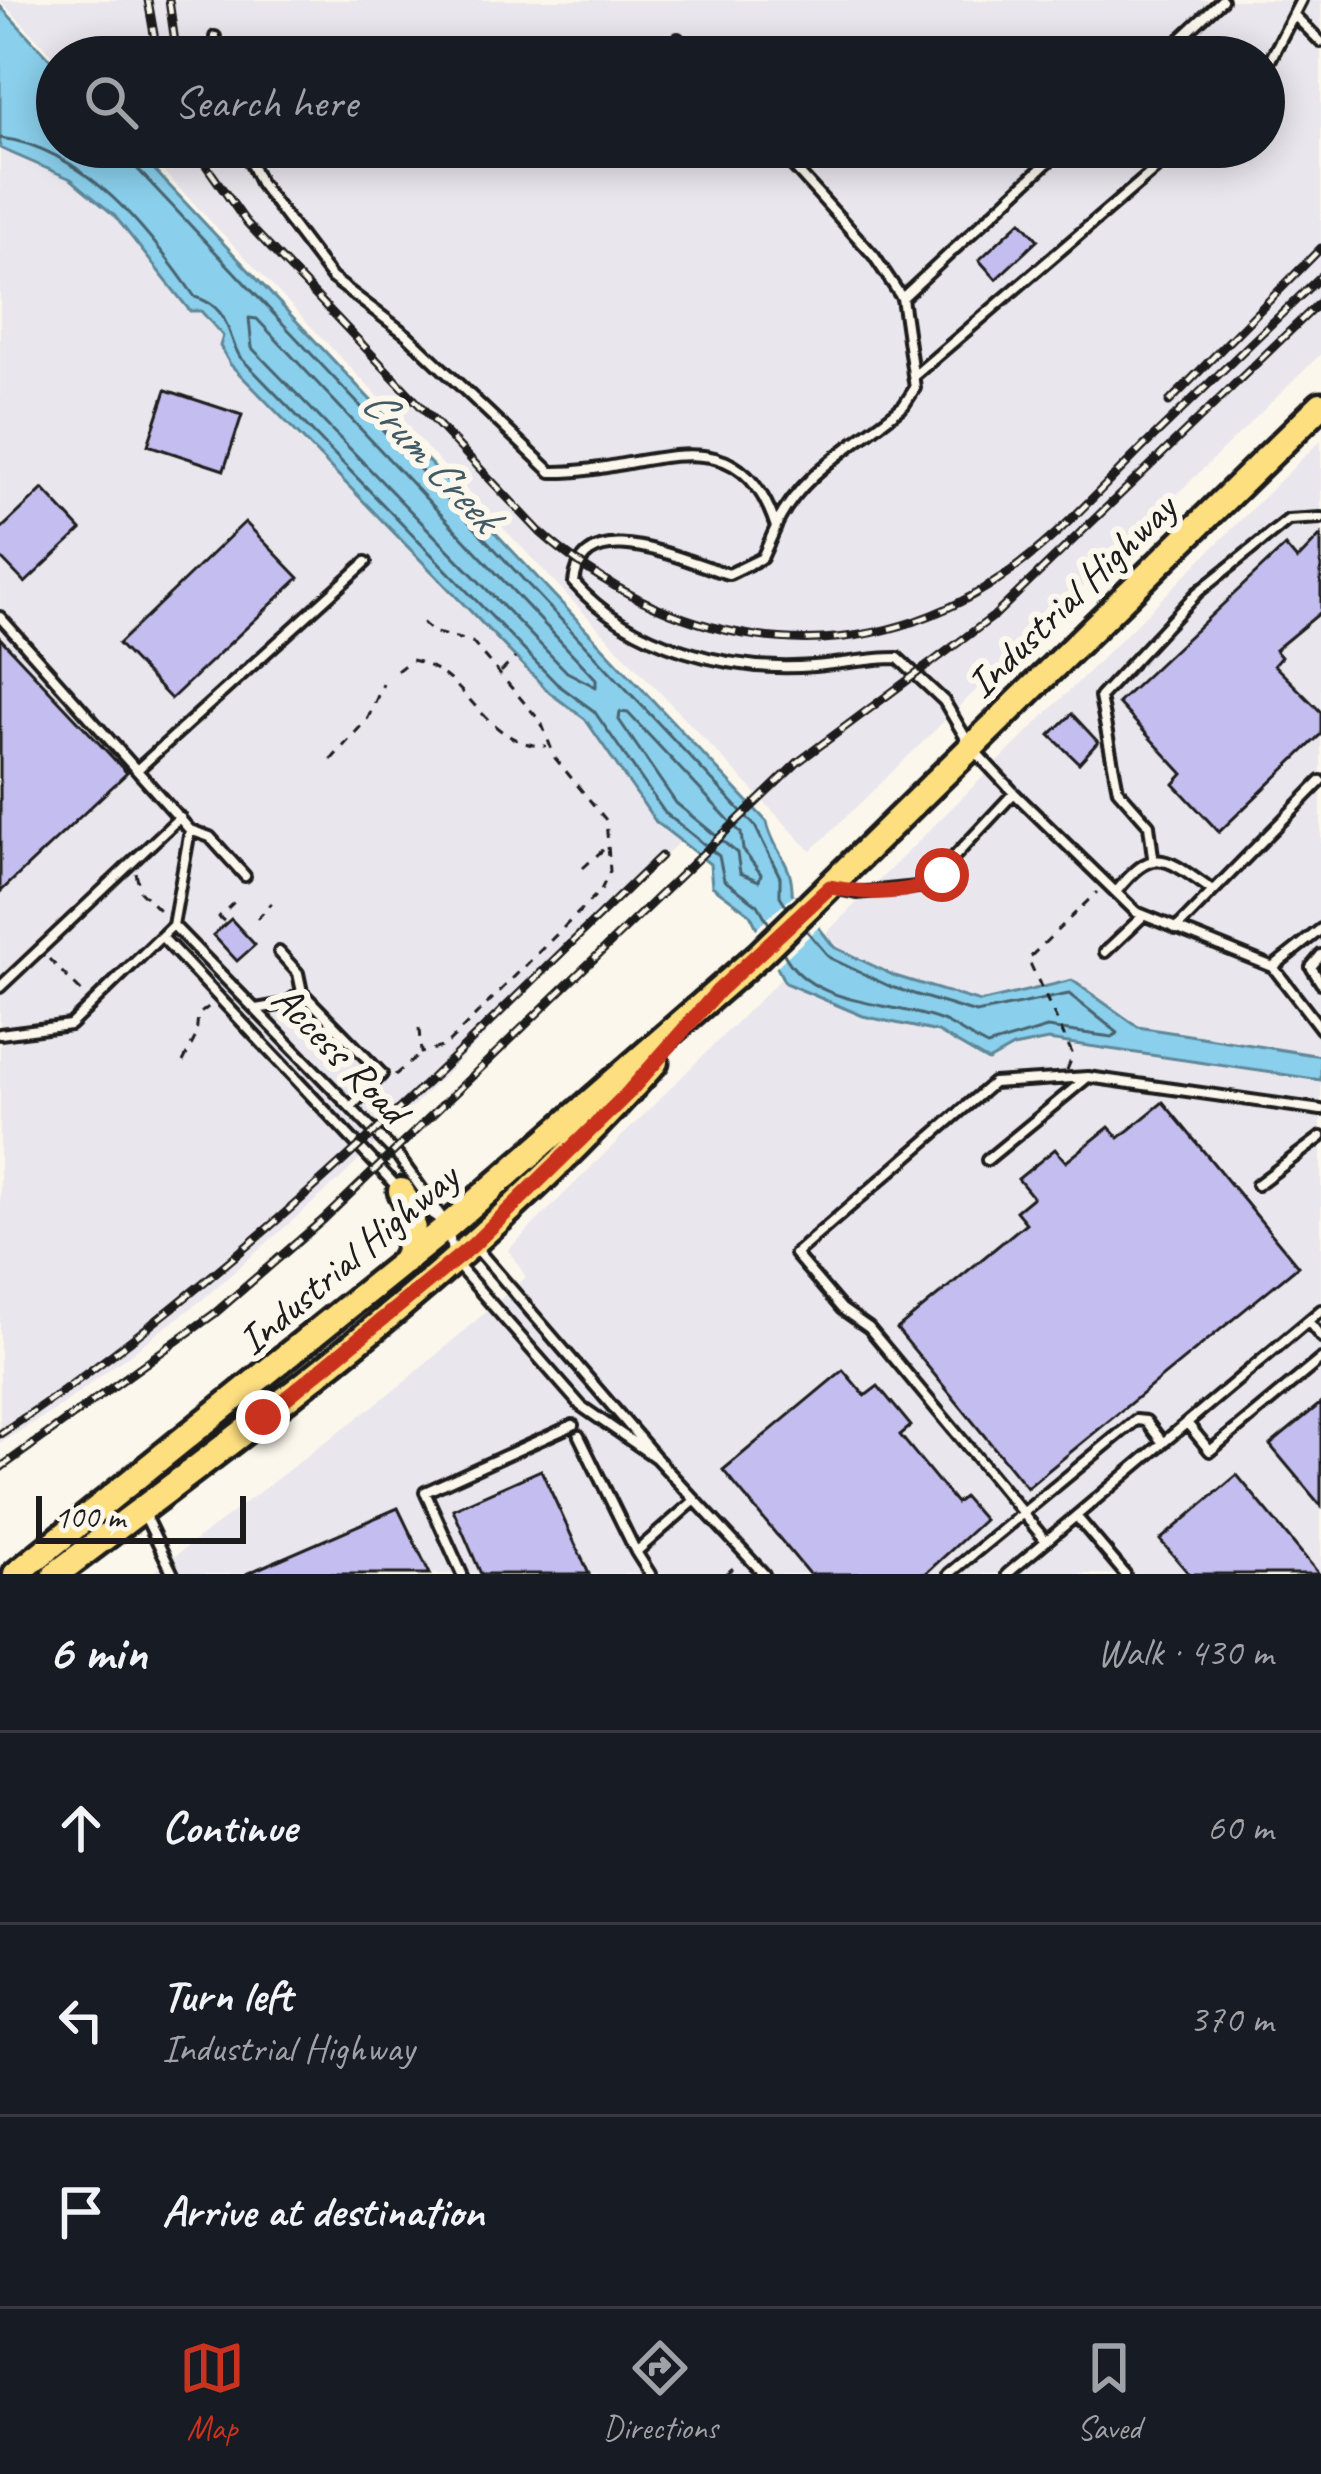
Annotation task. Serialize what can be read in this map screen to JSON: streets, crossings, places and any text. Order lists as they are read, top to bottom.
{
  "streets": {
    "main road": ["Industrial Highway"],
    "lane": ["Access Road"]
  },
  "crossings": [
    ["Industrial Highway", "Access Road"]
  ],
  "water": ["Crum Creek"],
  "scale_bar": "100 m",
  "page": {
    "search": "Search here",
    "scale": "100 m",
    "heading": ["6 min", "Walk · 430 m"],
    "list": [
      ["Continue", "60 m"],
      ["Turn left", "Industrial Highway", "370 m"],
      "Arrive at destination"
    ],
    "nav": ["Map", "Directions", "Saved"]
  }
}
